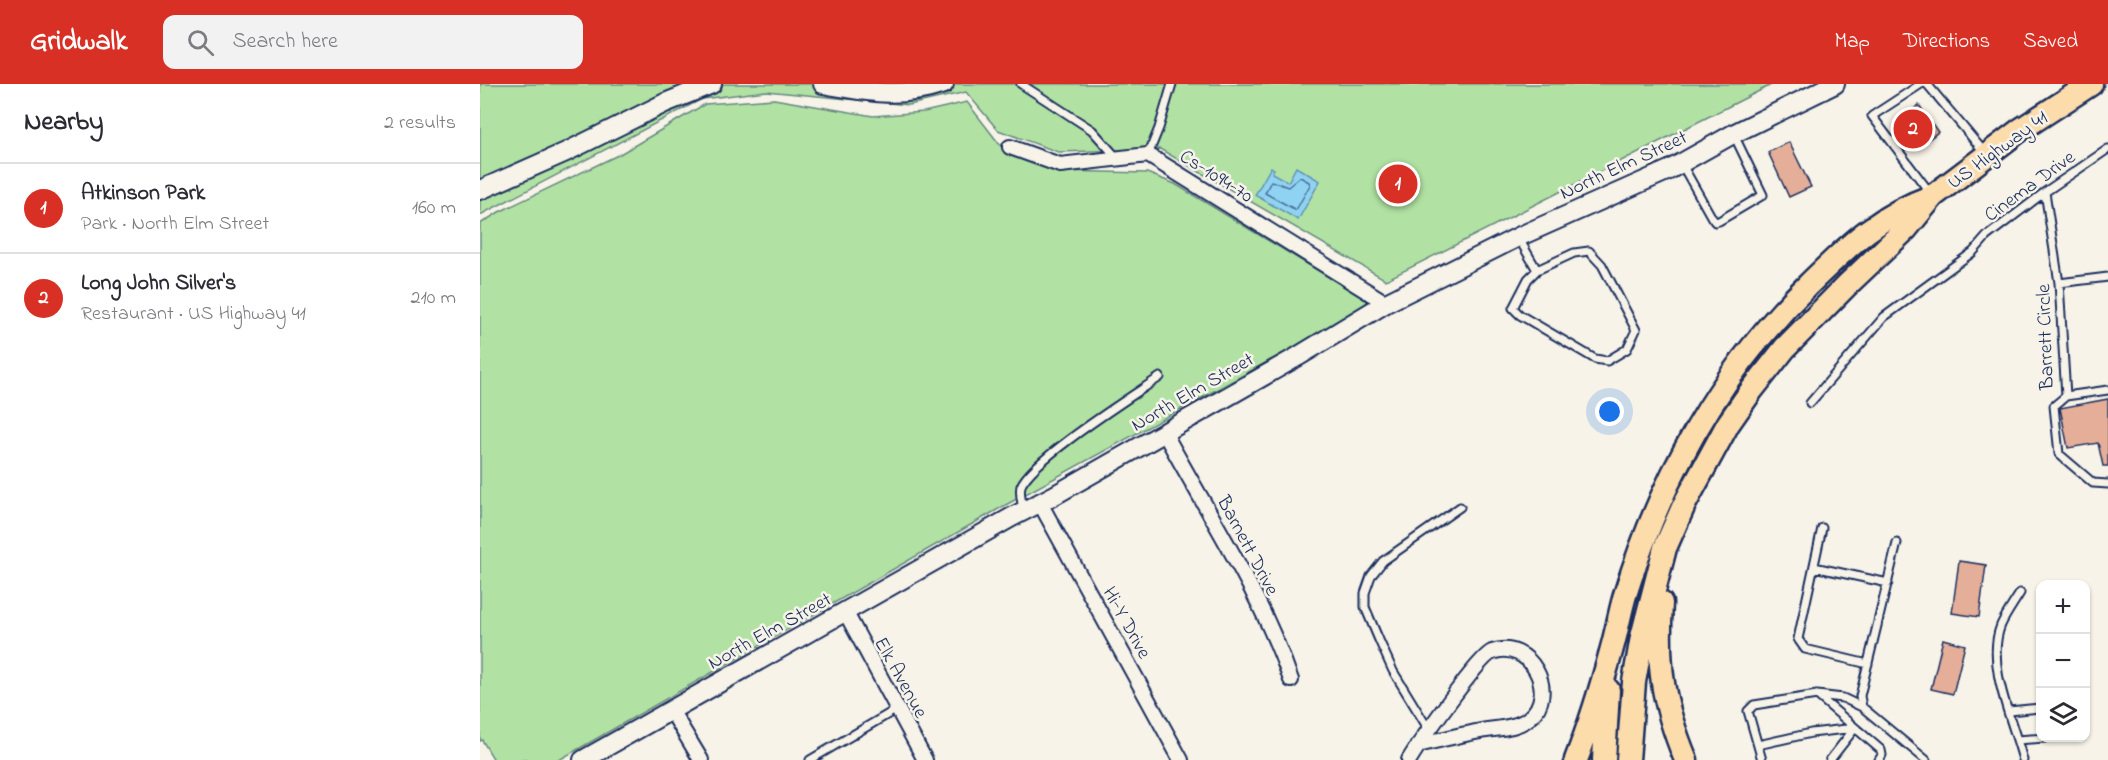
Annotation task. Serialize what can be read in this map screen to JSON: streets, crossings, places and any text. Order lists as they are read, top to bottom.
{
  "streets": {
    "highway": ["US Highway 41"],
    "street": [
      "North Elm Street",
      "Cs-1094-70",
      "Barnett Drive",
      "Hi-Y Drive",
      "Elk Avenue"
    ],
    "lane": ["Cinema Drive", "Barrett Circle"]
  },
  "crossings": [
    ["North Elm Street", "Cs-1094-70"],
    ["North Elm Street", "Barnett Drive"],
    ["North Elm Street", "Hi-Y Drive"],
    ["North Elm Street", "Elk Avenue"],
    ["Cinema Drive", "Barrett Circle"]
  ],
  "page": {
    "header": "Gridwalk",
    "search": "Search here",
    "nav": ["Map", "Directions", "Saved"],
    "heading": ["Nearby", "2 results"],
    "pins": ["2", "1"],
    "list": [
      {
        "mark": "1",
        "name": "Atkinson Park",
        "note": "Park · North Elm Street",
        "value": "160 m"
      },
      {
        "mark": "2",
        "name": "Long John Silver's",
        "note": "Restaurant · US Highway 41",
        "value": "210 m"
      }
    ],
    "map_buttons": ["+", "−"]
  }
}
